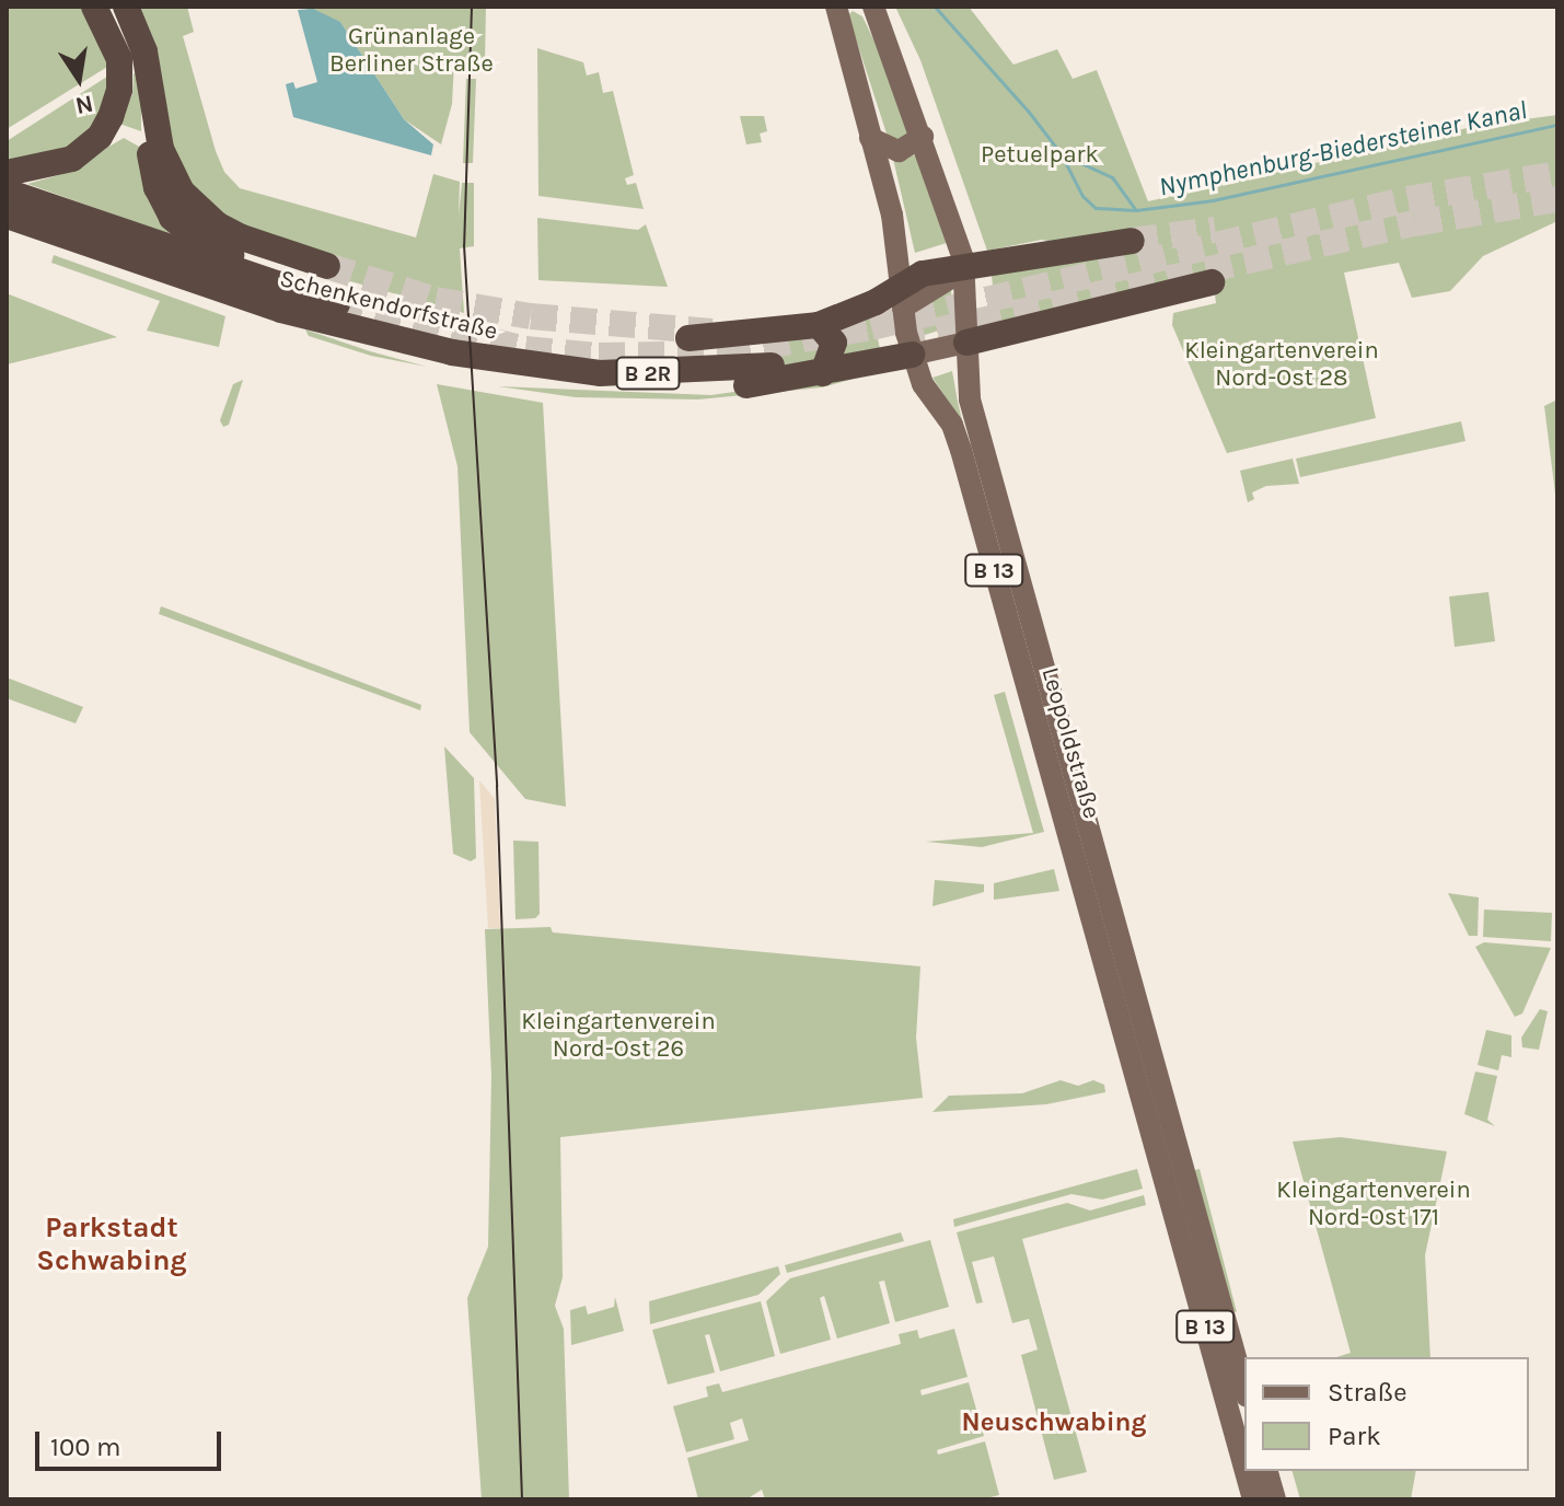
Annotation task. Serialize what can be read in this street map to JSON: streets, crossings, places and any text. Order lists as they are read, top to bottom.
{
  "streets": {
    "highway": ["Schenkendorfstraße", "B 2R"],
    "main road": ["B 13", "Leopoldstraße"]
  },
  "districts": ["Parkstadt Schwabing", "Neuschwabing"],
  "water": ["Nymphenburg-Biedersteiner Kanal"],
  "parks": [
    "Grünanlage Berliner Straße",
    "Petuelpark",
    "Kleingartenverein Nord-Ost 28",
    "Kleingartenverein Nord-Ost 26",
    "Kleingartenverein Nord-Ost 171"
  ],
  "legend": ["Straße", "Park"],
  "scale_bar": "100 m",
  "north": "bottom"
}
